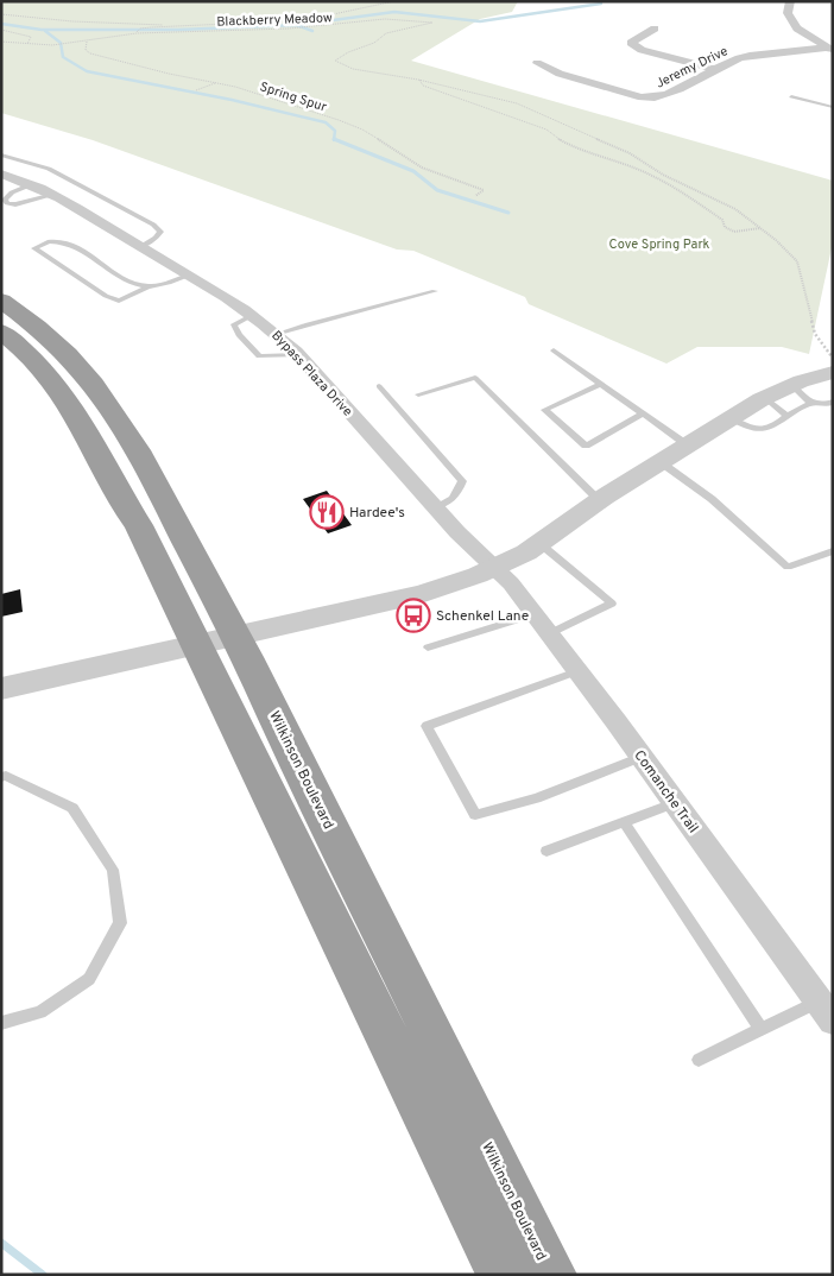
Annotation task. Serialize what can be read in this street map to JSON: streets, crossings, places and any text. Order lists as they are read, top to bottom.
{
  "streets": {
    "highway": ["Wilkinson Boulevard"],
    "street": ["Jeremy Drive", "Bypass Plaza Drive", "Comanche Trail"],
    "path": ["Blackberry Meadow", "Spring Spur"]
  },
  "crossings": [
    ["Bypass Plaza Drive", "Comanche Trail"]
  ],
  "parks": ["Cove Spring Park"],
  "places": {
    "restaurant": ["Hardee's"],
    "bus stop": ["Schenkel Lane"]
  }
}
